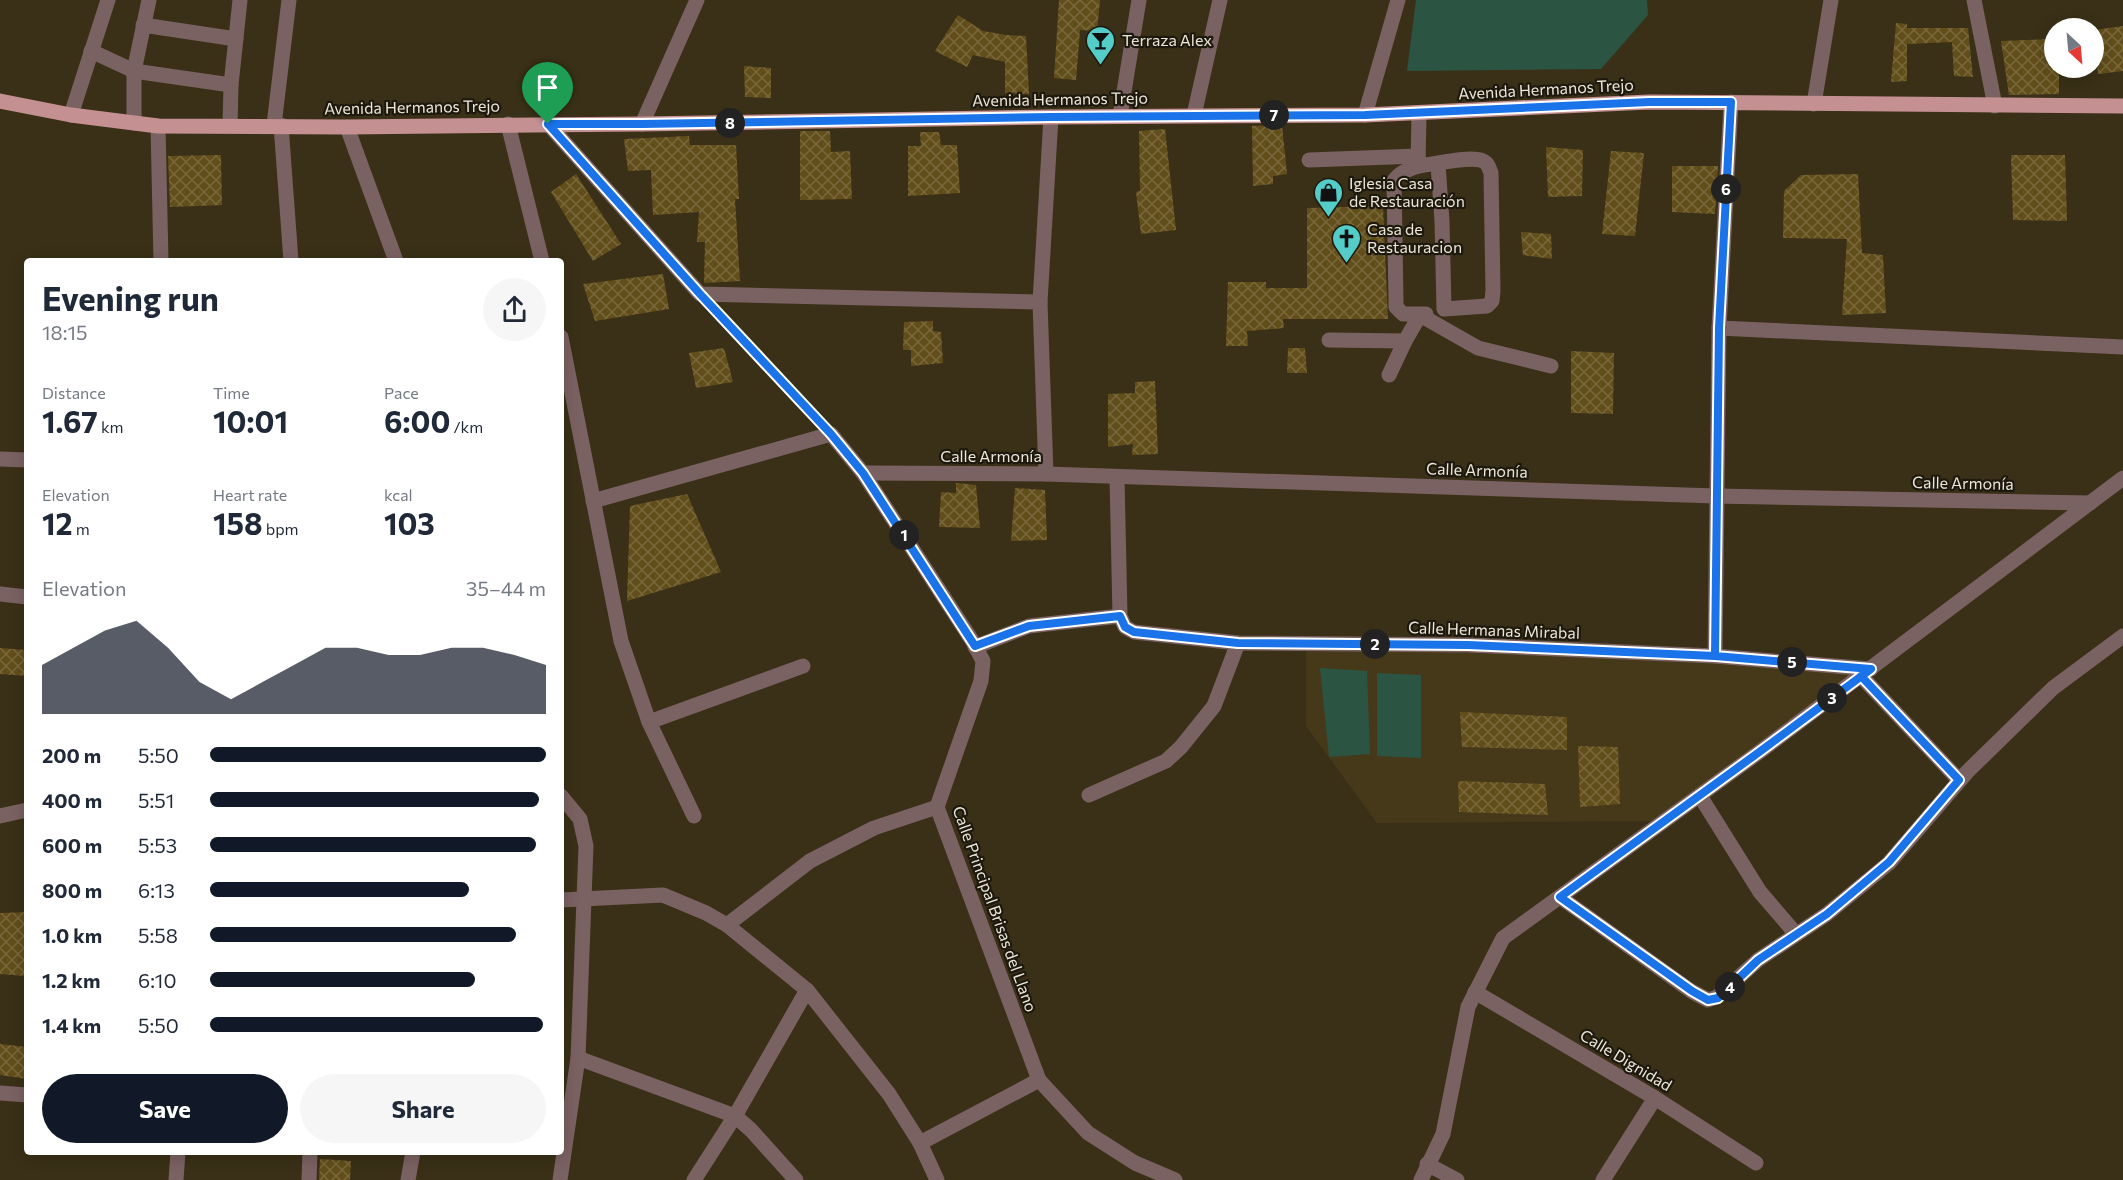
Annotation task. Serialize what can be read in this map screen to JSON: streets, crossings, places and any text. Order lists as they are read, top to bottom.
{
  "streets": {
    "main road": ["Avenida Hermanos Trejo"],
    "street": [
      "Calle Armonía",
      "Calle Hermanas Mirabal",
      "Calle Principal Brisas del Llano",
      "Calle Dignidad"
    ]
  },
  "crossings": [
    ["Calle Armonía", "Calle Principal Brisas del Llano"]
  ],
  "places": {
    "bar": ["Terraza Alex"],
    "shop": ["Iglesia Casa de Restauración"],
    "church": ["Casa de Restauracion"]
  },
  "north": "bottom right",
  "page": {
    "pins": [
      "7",
      "8",
      "6",
      "1",
      "2",
      "5",
      "3",
      "4"
    ],
    "heading": ["Evening run", "18:15"],
    "stats": [
      ["Distance", "1.67 km"],
      ["Time", "10:01"],
      ["Pace", "6:00 /km"],
      ["Elevation", "12 m"],
      ["Heart rate", "158 bpm"],
      ["kcal", "103"]
    ],
    "chart": ["Elevation", "35–44 m"],
    "list": [
      {
        "name": "200 m",
        "note": "5:50"
      },
      {
        "name": "400 m",
        "note": "5:51"
      },
      {
        "name": "600 m",
        "note": "5:53"
      },
      {
        "name": "800 m",
        "note": "6:13"
      },
      {
        "name": "1.0 km",
        "note": "5:58"
      },
      {
        "name": "1.2 km",
        "note": "6:10"
      },
      {
        "name": "1.4 km",
        "note": "5:50"
      }
    ],
    "buttons": ["Save", "Share"]
  }
}
